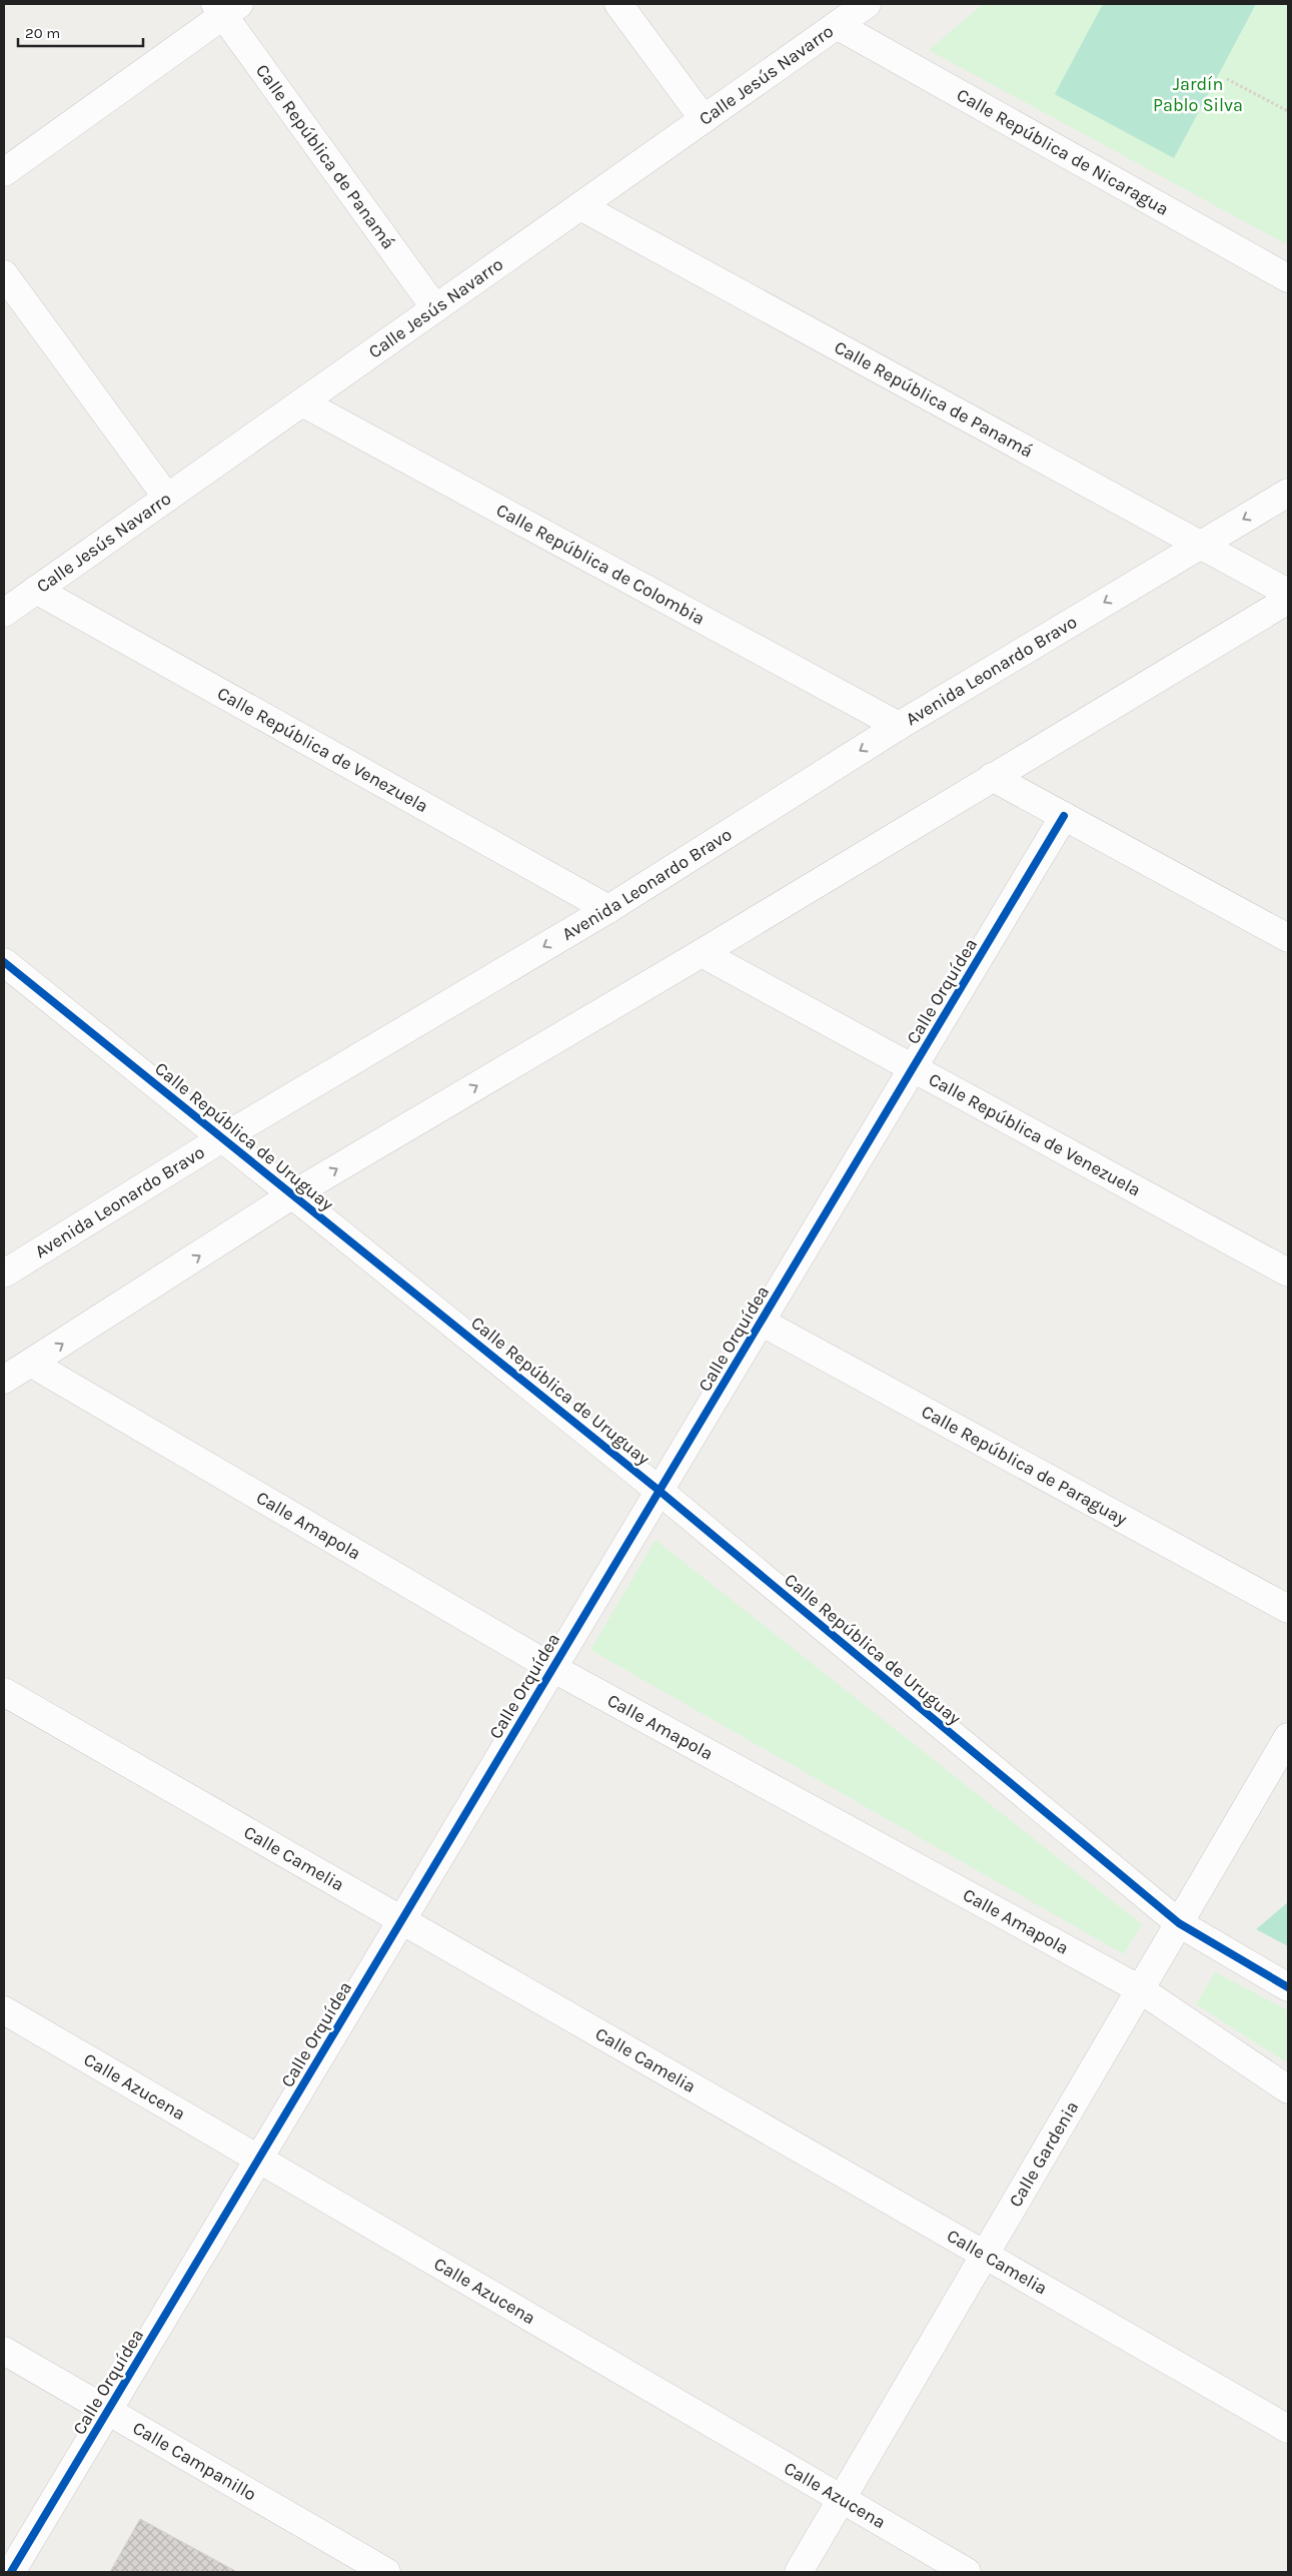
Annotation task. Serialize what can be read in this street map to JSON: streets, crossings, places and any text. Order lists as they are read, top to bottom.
{
  "streets": {
    "street": [
      "Calle Jesús Navarro",
      "Calle República de Nicaragua",
      "Calle República de Panamá",
      "Calle República de Colombia",
      "Avenida Leonardo Bravo",
      "Calle República de Venezuela",
      "Calle Orquídea",
      "Calle República de Uruguay",
      "Calle República de Paraguay",
      "Calle Amapola",
      "Calle Camelia",
      "Calle Azucena",
      "Calle Gardenia",
      "Calle Campanillo"
    ]
  },
  "crossings": [
    ["Calle Jesús Navarro", "Calle República de Nicaragua"],
    ["Calle Jesús Navarro", "Calle República de Panamá"],
    ["Calle Jesús Navarro", "Calle República de Colombia"],
    ["Calle Jesús Navarro", "Calle República de Venezuela"],
    ["Calle República de Panamá", "Avenida Leonardo Bravo"],
    ["Calle República de Colombia", "Avenida Leonardo Bravo"],
    ["Avenida Leonardo Bravo", "Calle República de Venezuela"],
    ["Avenida Leonardo Bravo", "Calle República de Uruguay"],
    ["Calle República de Venezuela", "Calle Orquídea"],
    ["Calle Orquídea", "Calle República de Uruguay"],
    ["Calle Orquídea", "Calle República de Paraguay"],
    ["Calle Orquídea", "Calle Amapola"],
    ["Calle Orquídea", "Calle Camelia"],
    ["Calle Orquídea", "Calle Azucena"],
    ["Calle Orquídea", "Calle Campanillo"],
    ["Calle República de Uruguay", "Calle Gardenia"],
    ["Calle Amapola", "Calle Gardenia"],
    ["Calle Camelia", "Calle Gardenia"],
    ["Calle Azucena", "Calle Gardenia"]
  ],
  "parks": ["Jardín Pablo Silva"],
  "scale_bar": "20 m"
}
